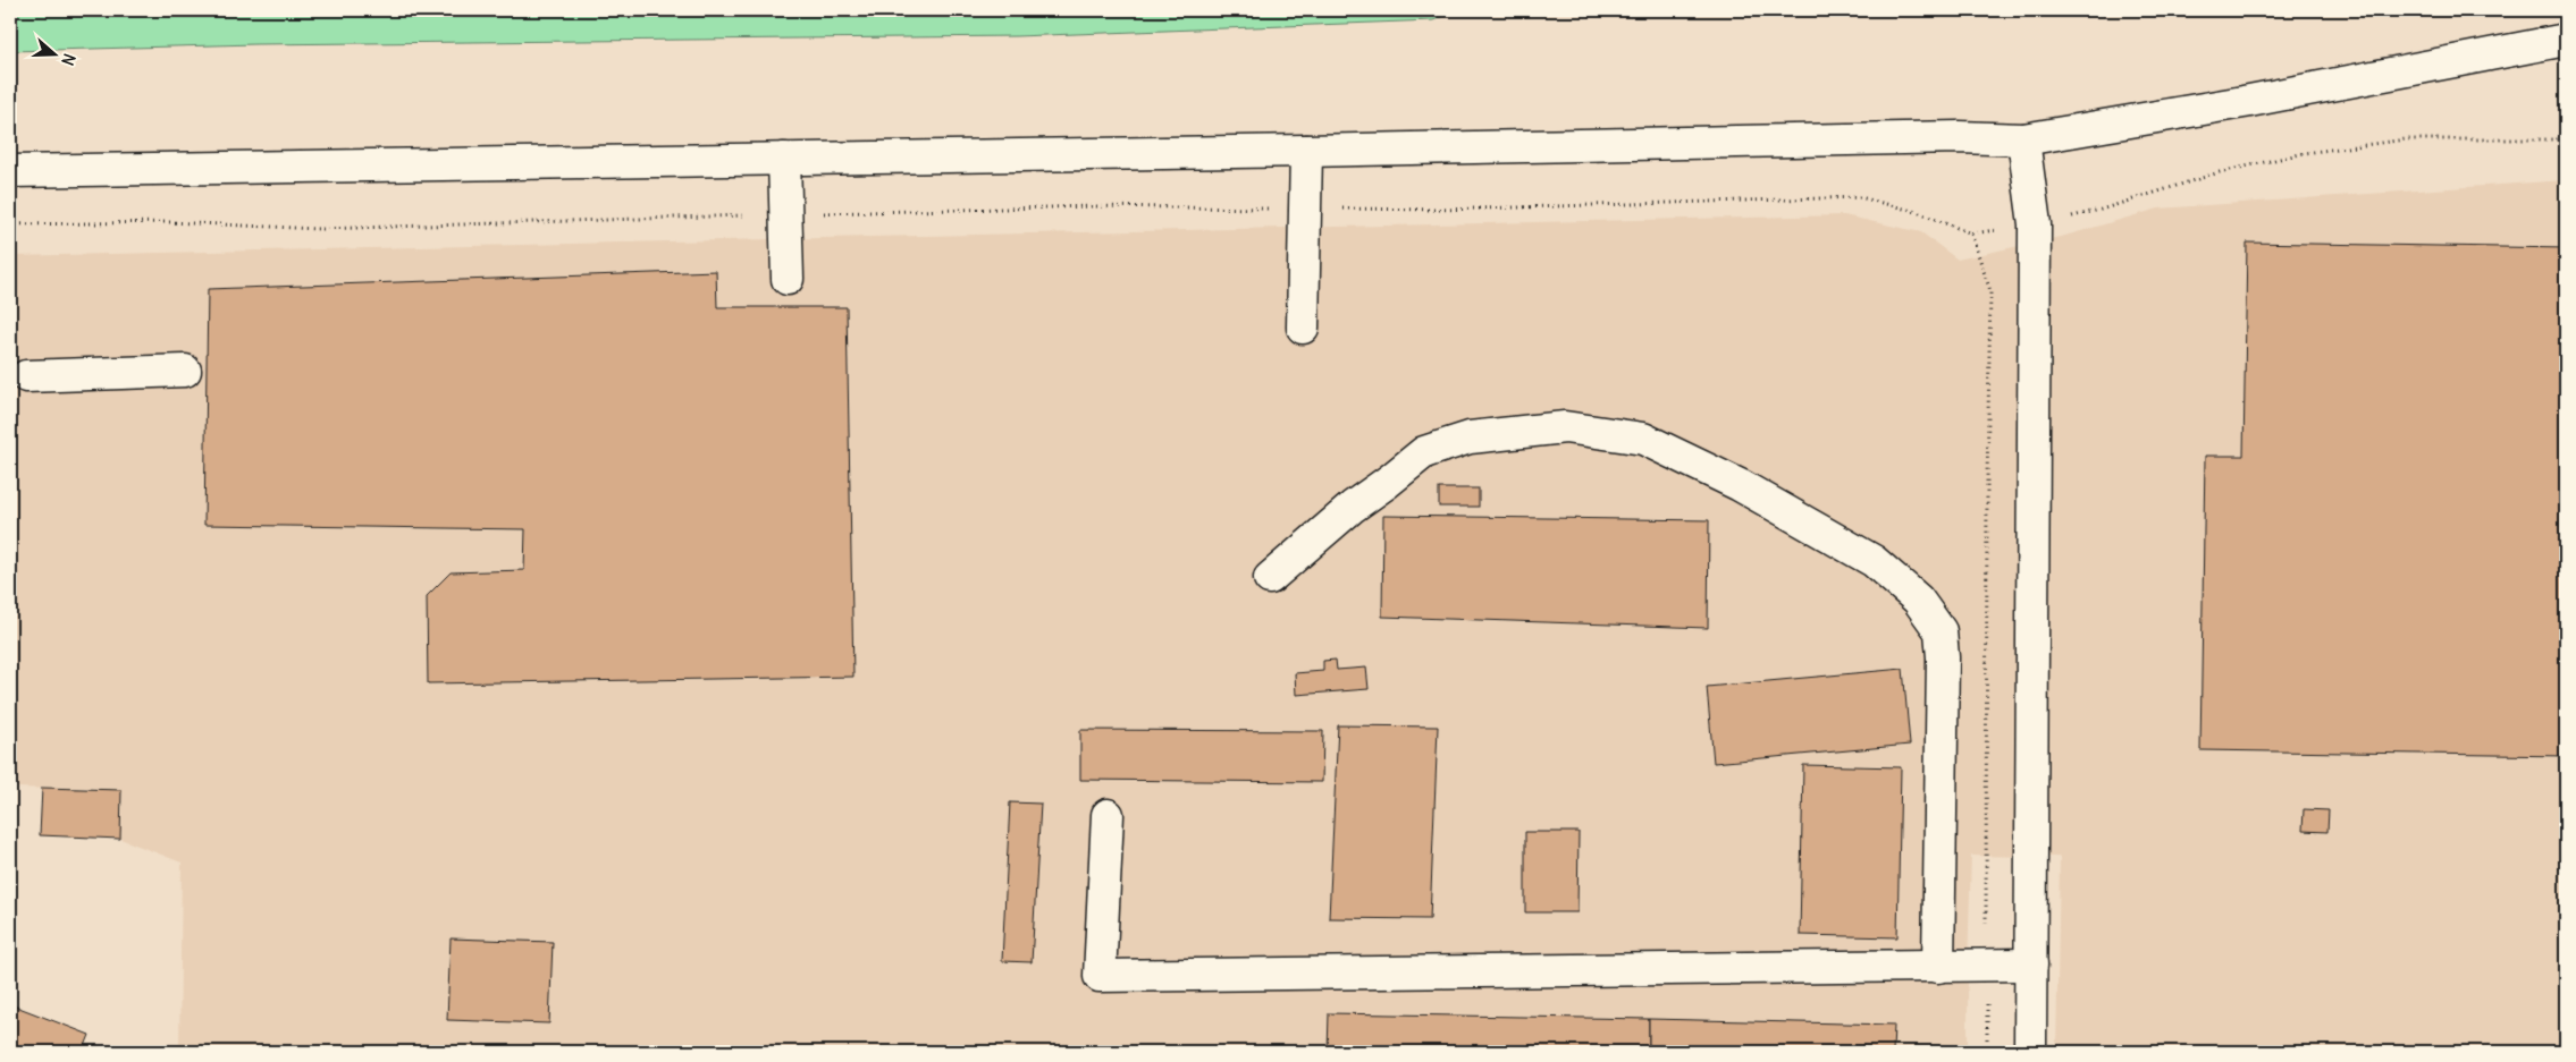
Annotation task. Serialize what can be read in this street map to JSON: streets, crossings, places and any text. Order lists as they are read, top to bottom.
{
  "north": "right"
}
